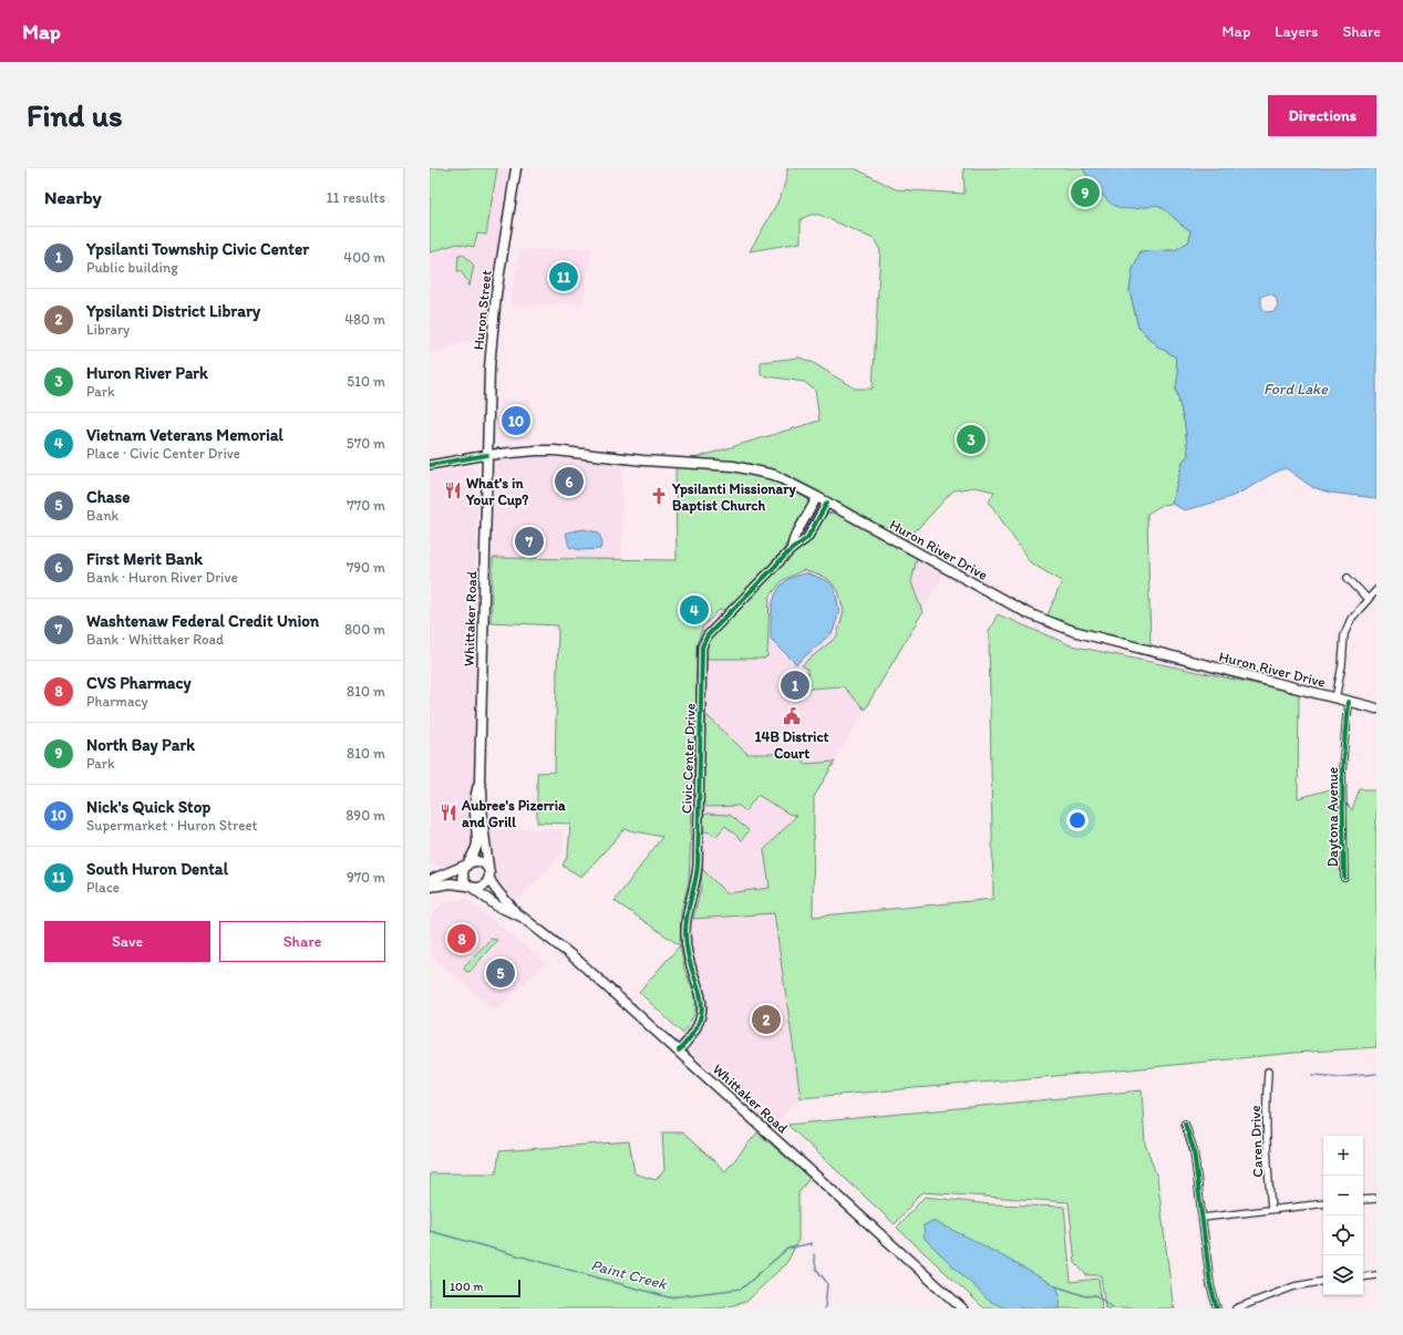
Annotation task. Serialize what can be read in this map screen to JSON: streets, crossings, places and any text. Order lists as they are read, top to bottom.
{
  "streets": {
    "main road": ["Huron Street", "Huron River Drive", "Whittaker Road"],
    "street": ["Civic Center Drive", "Daytona Avenue", "Caren Drive"]
  },
  "crossings": [
    ["Huron Street", "Huron River Drive"],
    ["Huron Street", "Whittaker Road"],
    ["Huron River Drive", "Whittaker Road"],
    ["Huron River Drive", "Civic Center Drive"],
    ["Huron River Drive", "Daytona Avenue"],
    ["Whittaker Road", "Civic Center Drive"]
  ],
  "water": ["Ford Lake", "Paint Creek"],
  "places": {
    "restaurant": ["What's in Your Cup?", "Aubree's Pizerria and Grill"],
    "church": ["Ypsilanti Missionary Baptist Church"],
    "public building": ["14B District Court"]
  },
  "scale_bar": "100 m",
  "page": {
    "header": "Map",
    "nav": ["Map", "Layers", "Share"],
    "buttons": [
      "Directions",
      ["Save", "Share"]
    ],
    "title": "Find us",
    "heading": ["Nearby", "11 results"],
    "pins": [
      "9",
      "11",
      "10",
      "3",
      "6",
      "7",
      "4",
      "1",
      "8",
      "5",
      "2"
    ],
    "list": [
      {
        "mark": "1",
        "name": "Ypsilanti Township Civic Center",
        "note": "Public building",
        "value": "400 m"
      },
      {
        "mark": "2",
        "name": "Ypsilanti District Library",
        "note": "Library",
        "value": "480 m"
      },
      {
        "mark": "3",
        "name": "Huron River Park",
        "note": "Park",
        "value": "510 m"
      },
      {
        "mark": "4",
        "name": "Vietnam Veterans Memorial",
        "note": "Place · Civic Center Drive",
        "value": "570 m"
      },
      {
        "mark": "5",
        "name": "Chase",
        "note": "Bank",
        "value": "770 m"
      },
      {
        "mark": "6",
        "name": "First Merit Bank",
        "note": "Bank · Huron River Drive",
        "value": "790 m"
      },
      {
        "mark": "7",
        "name": "Washtenaw Federal Credit Union",
        "note": "Bank · Whittaker Road",
        "value": "800 m"
      },
      {
        "mark": "8",
        "name": "CVS Pharmacy",
        "note": "Pharmacy",
        "value": "810 m"
      },
      {
        "mark": "9",
        "name": "North Bay Park",
        "note": "Park",
        "value": "810 m"
      },
      {
        "mark": "10",
        "name": "Nick's Quick Stop",
        "note": "Supermarket · Huron Street",
        "value": "890 m"
      },
      {
        "mark": "11",
        "name": "South Huron Dental",
        "note": "Place",
        "value": "970 m"
      }
    ],
    "map_buttons": ["+", "−"],
    "scale": "100 m"
  }
}
